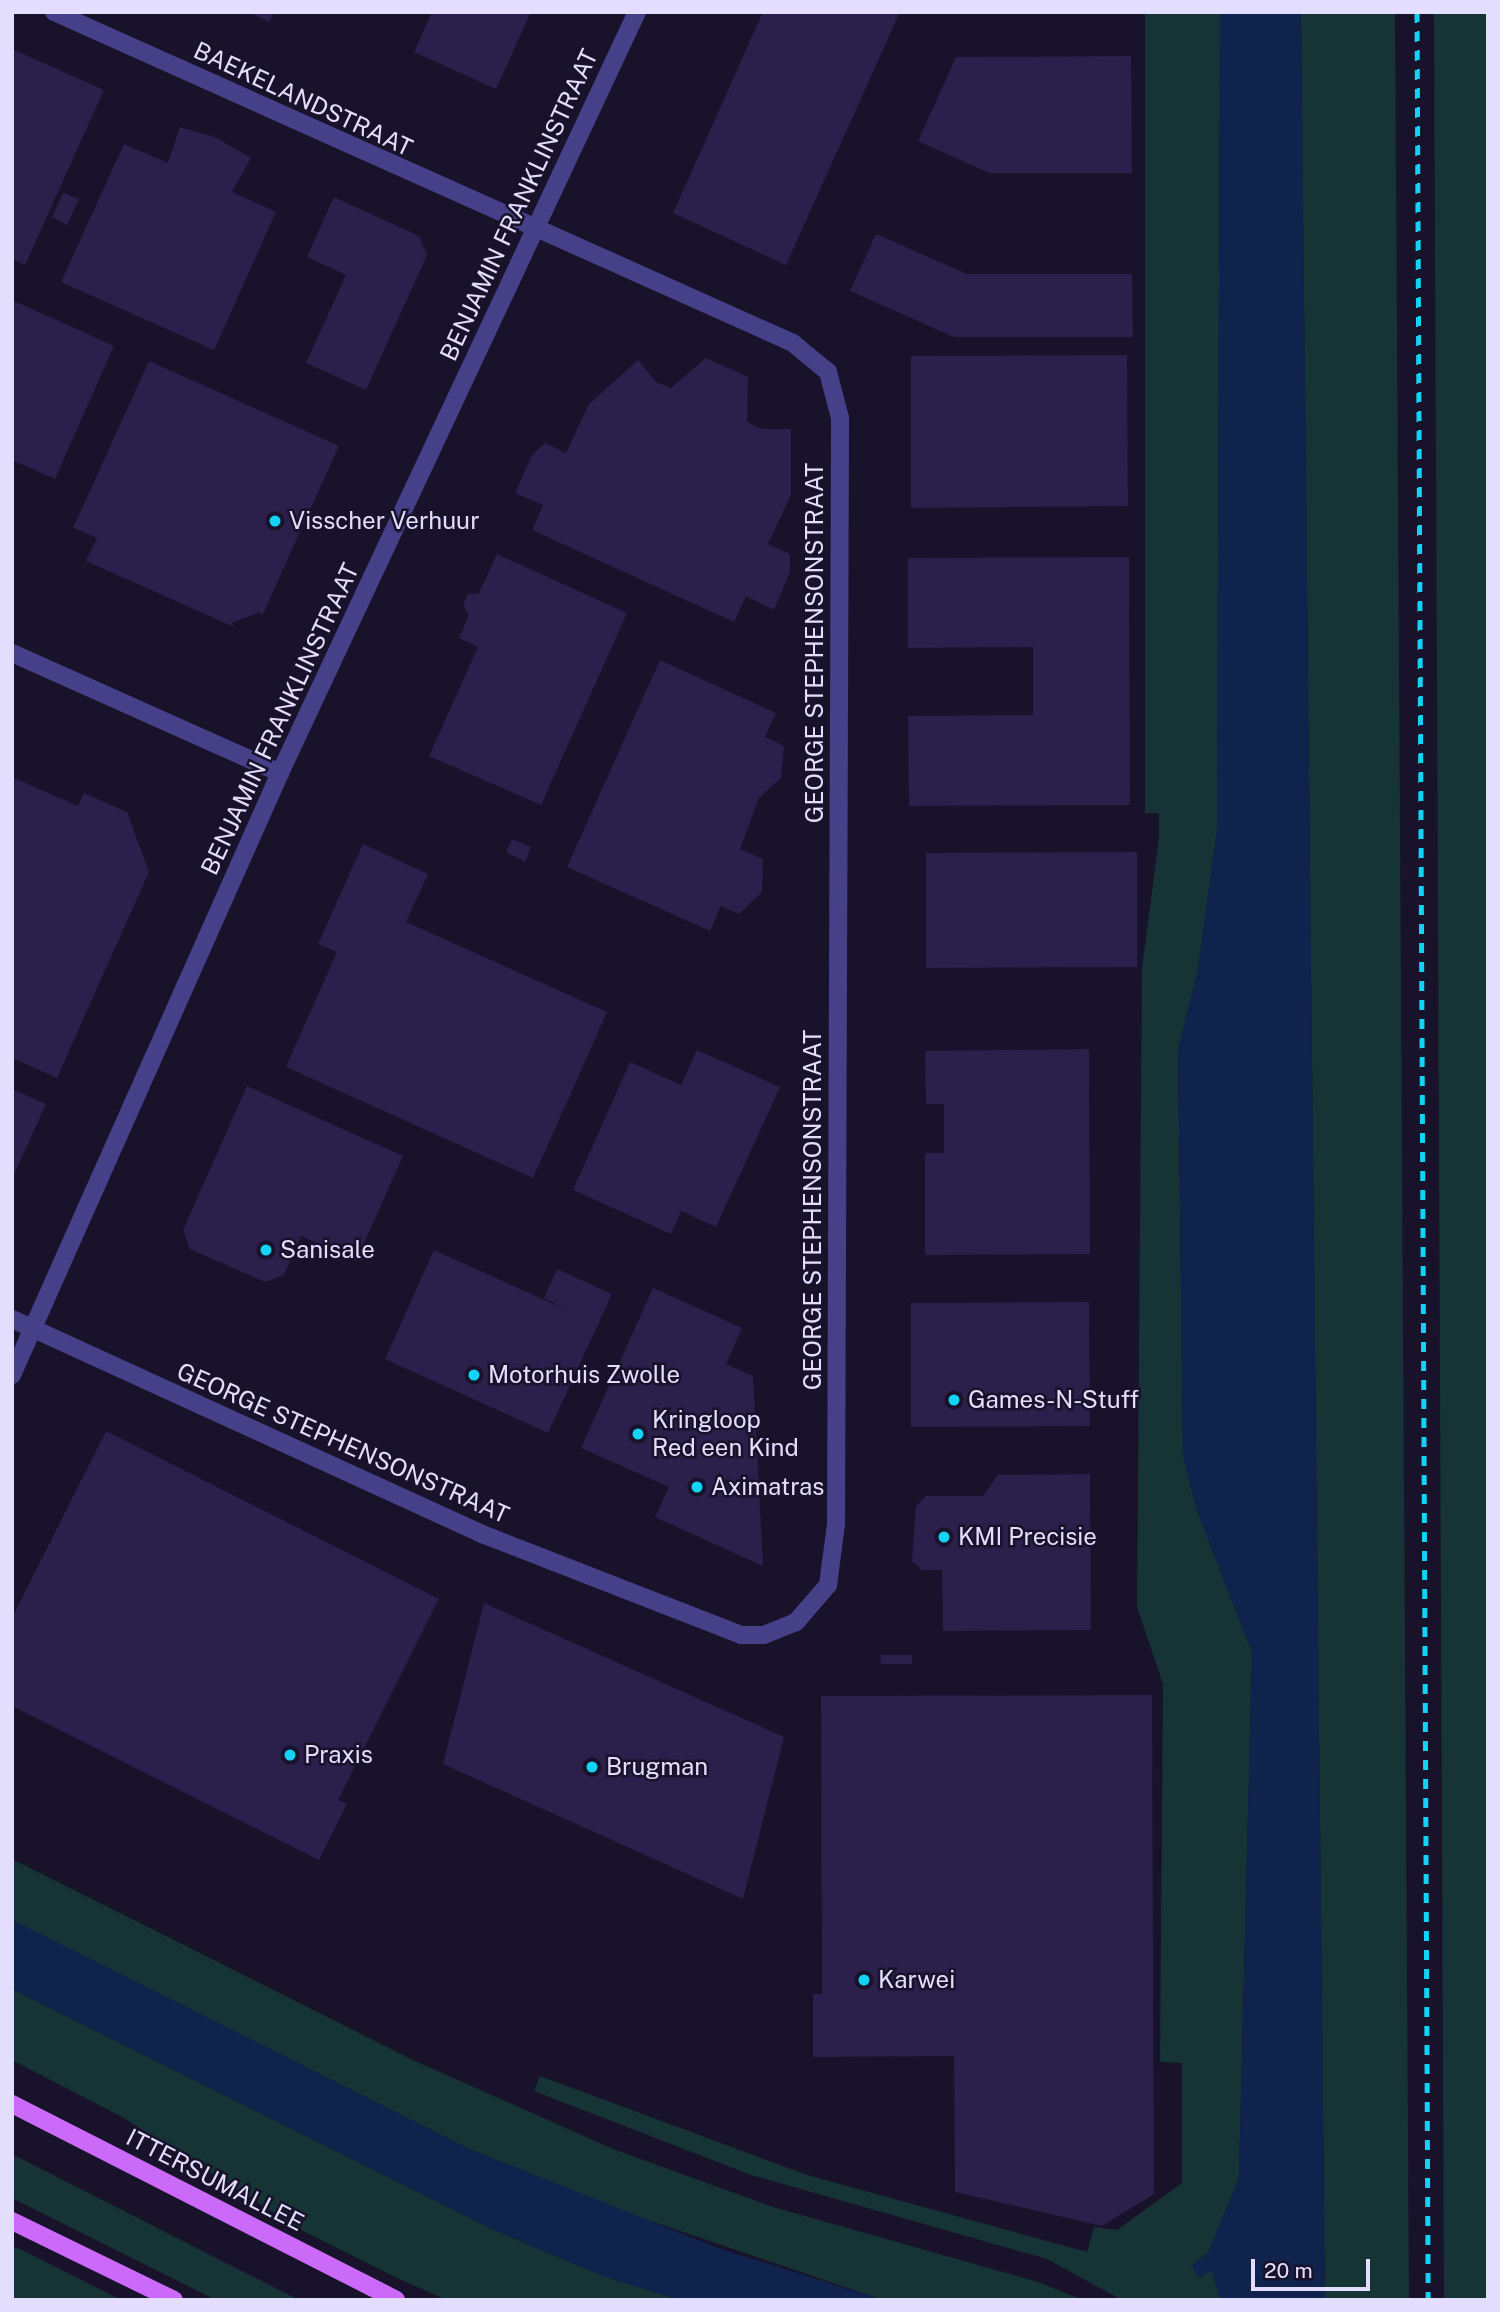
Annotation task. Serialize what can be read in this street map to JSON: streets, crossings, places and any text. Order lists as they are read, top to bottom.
{
  "streets": {
    "main road": ["ITTERSUMALLEE"],
    "street": ["BAEKELANDSTRAAT", "BENJAMIN FRANKLINSTRAAT", "GEORGE STEPHENSONSTRAAT"]
  },
  "crossings": [
    ["BAEKELANDSTRAAT", "BENJAMIN FRANKLINSTRAAT"],
    ["BAEKELANDSTRAAT", "GEORGE STEPHENSONSTRAAT"],
    ["BENJAMIN FRANKLINSTRAAT", "GEORGE STEPHENSONSTRAAT"]
  ],
  "places": [
    "Visscher Verhuur",
    "Sanisale",
    "Motorhuis Zwolle",
    "Games-N-Stuff",
    "Kringloop Red een Kind",
    "Aximatras",
    "KMI Precisie",
    "Praxis",
    "Brugman",
    "Karwei"
  ],
  "scale_bar": "20 m"
}
